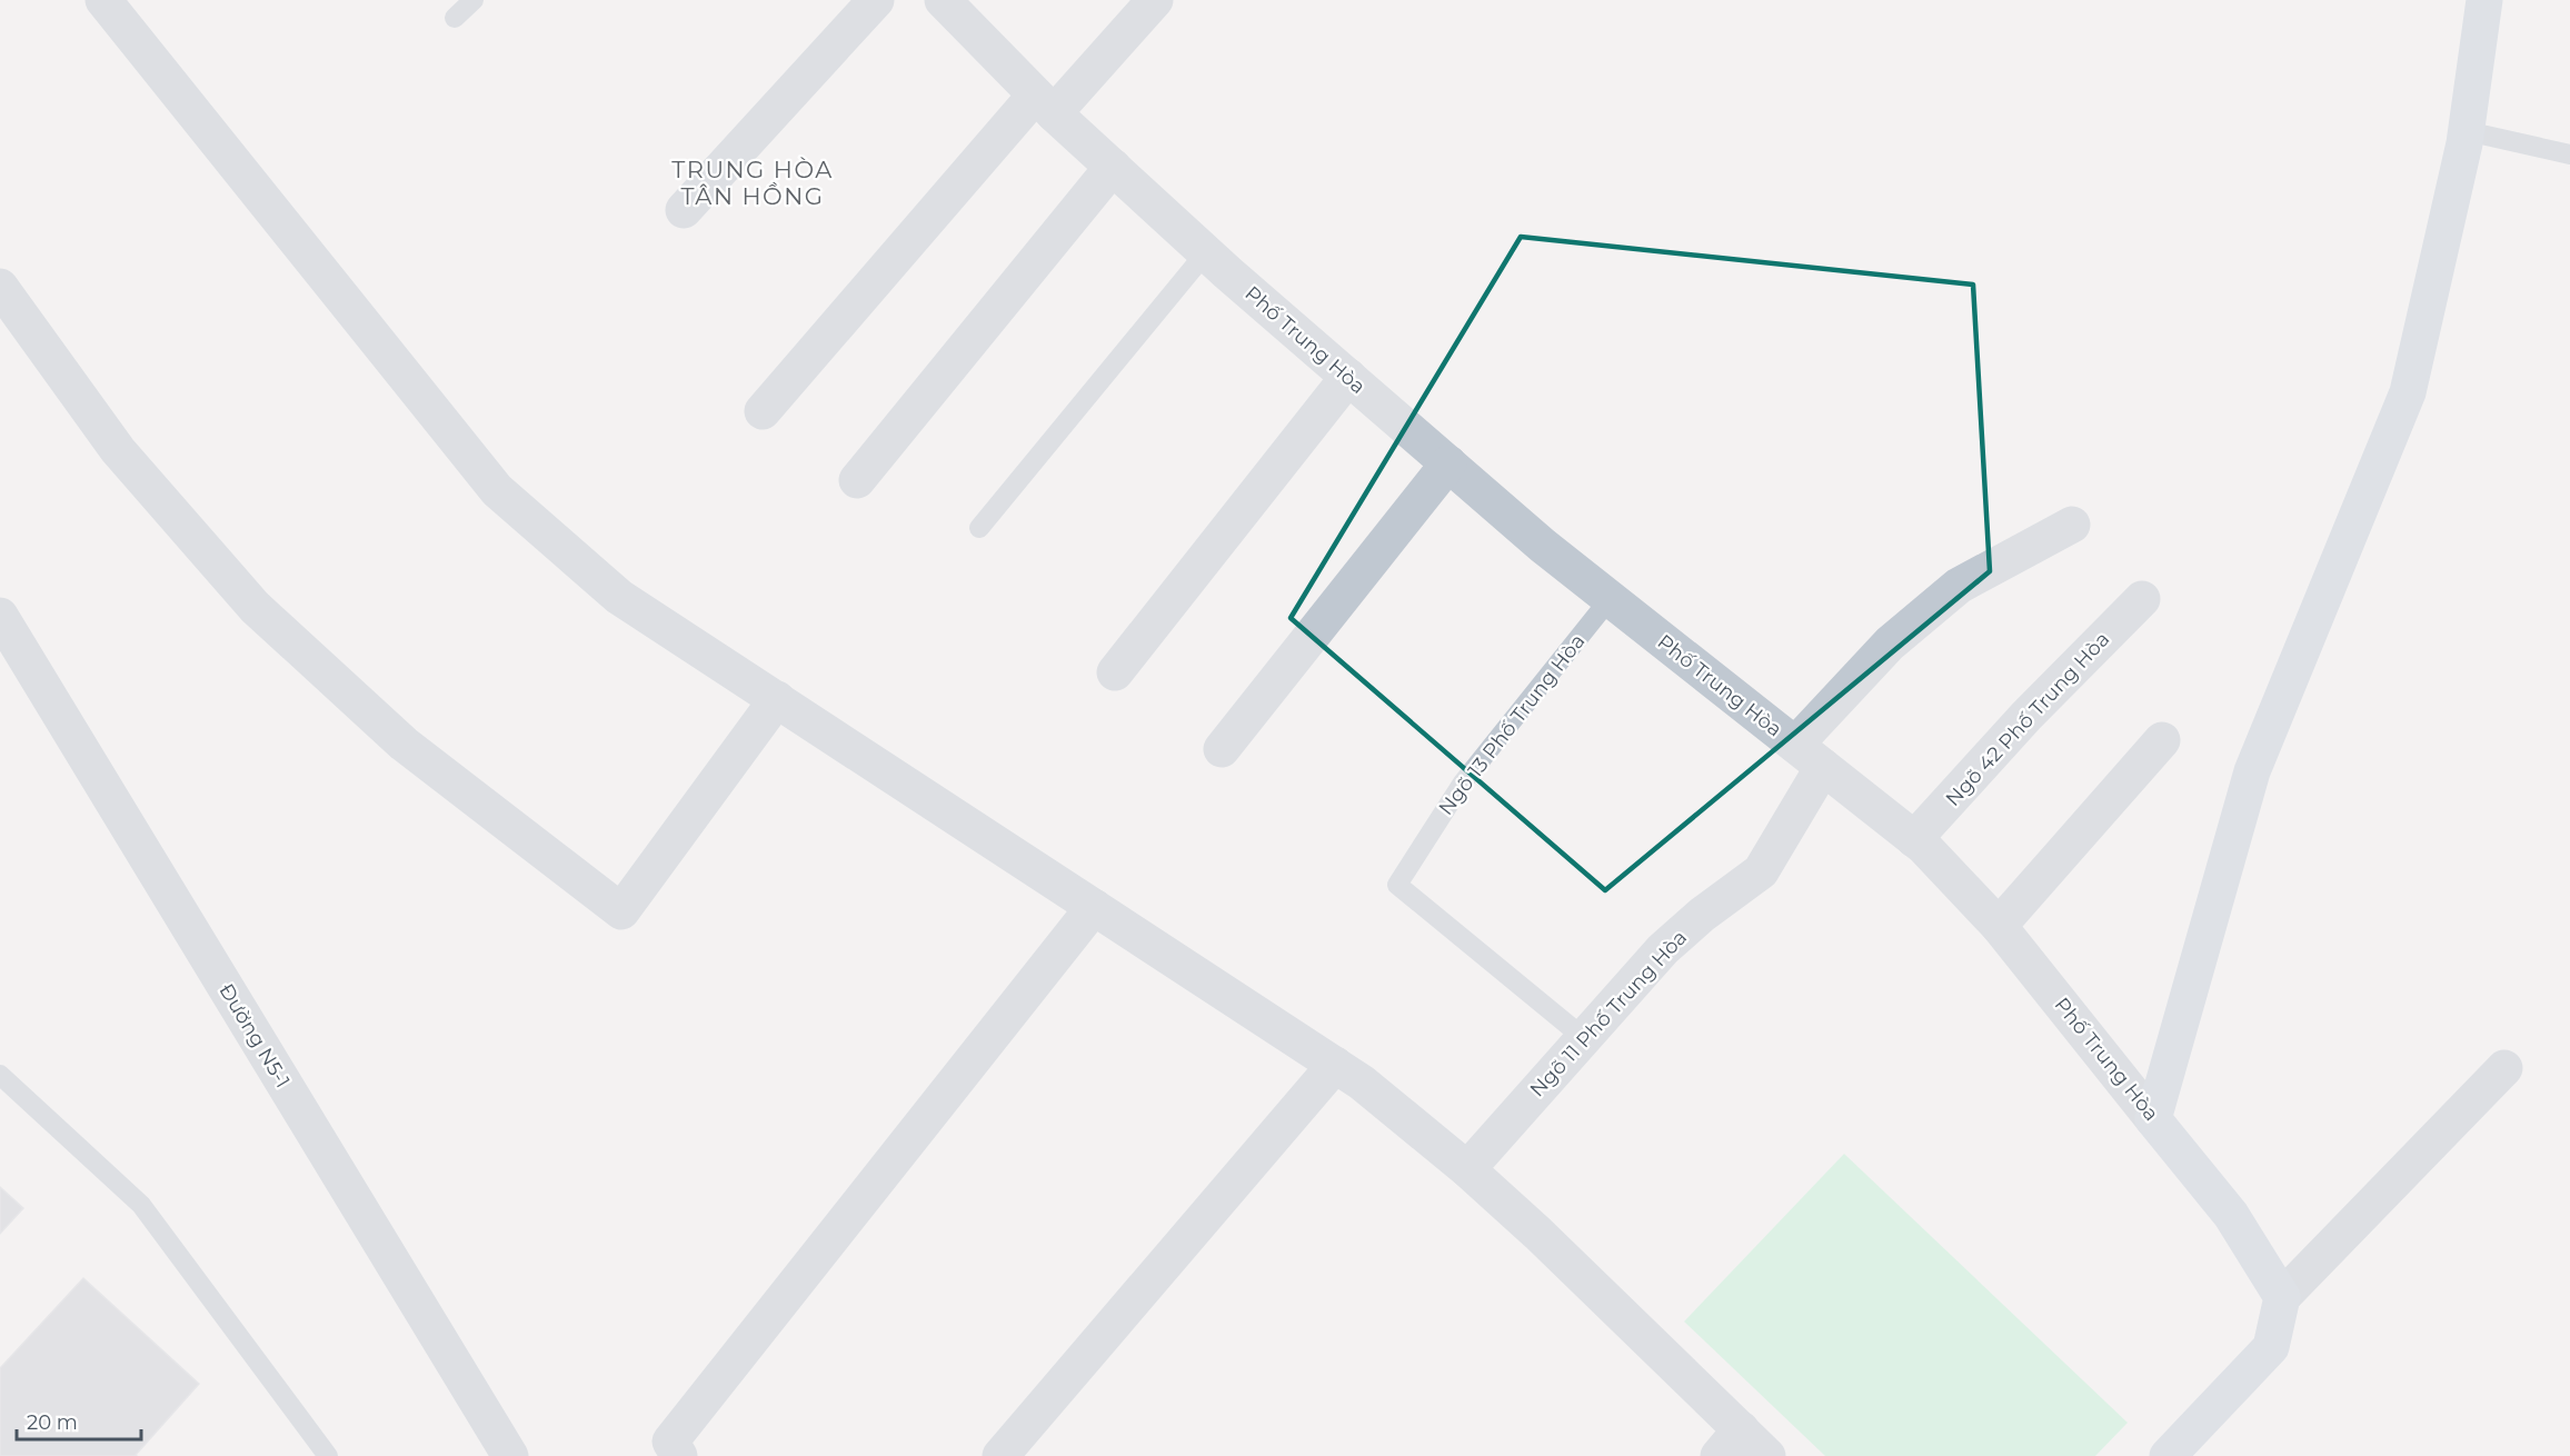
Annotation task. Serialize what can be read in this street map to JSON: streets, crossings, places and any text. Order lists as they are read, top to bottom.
{
  "streets": {
    "street": [
      "Phố Trung Hòa",
      "Ngõ 42 Phố Trung Hòa",
      "Ngõ 11 Phố Trung Hòa",
      "Đường N5-1"
    ],
    "lane": ["Ngõ 13 Phố Trung Hòa"]
  },
  "crossings": [
    ["Phố Trung Hòa", "Ngõ 42 Phố Trung Hòa"],
    ["Phố Trung Hòa", "Ngõ 13 Phố Trung Hòa"],
    ["Phố Trung Hòa", "Ngõ 11 Phố Trung Hòa"],
    ["Ngõ 13 Phố Trung Hòa", "Ngõ 11 Phố Trung Hòa"]
  ],
  "districts": ["TRUNG HÒA TÂN HỒNG"],
  "scale_bar": "20 m"
}
